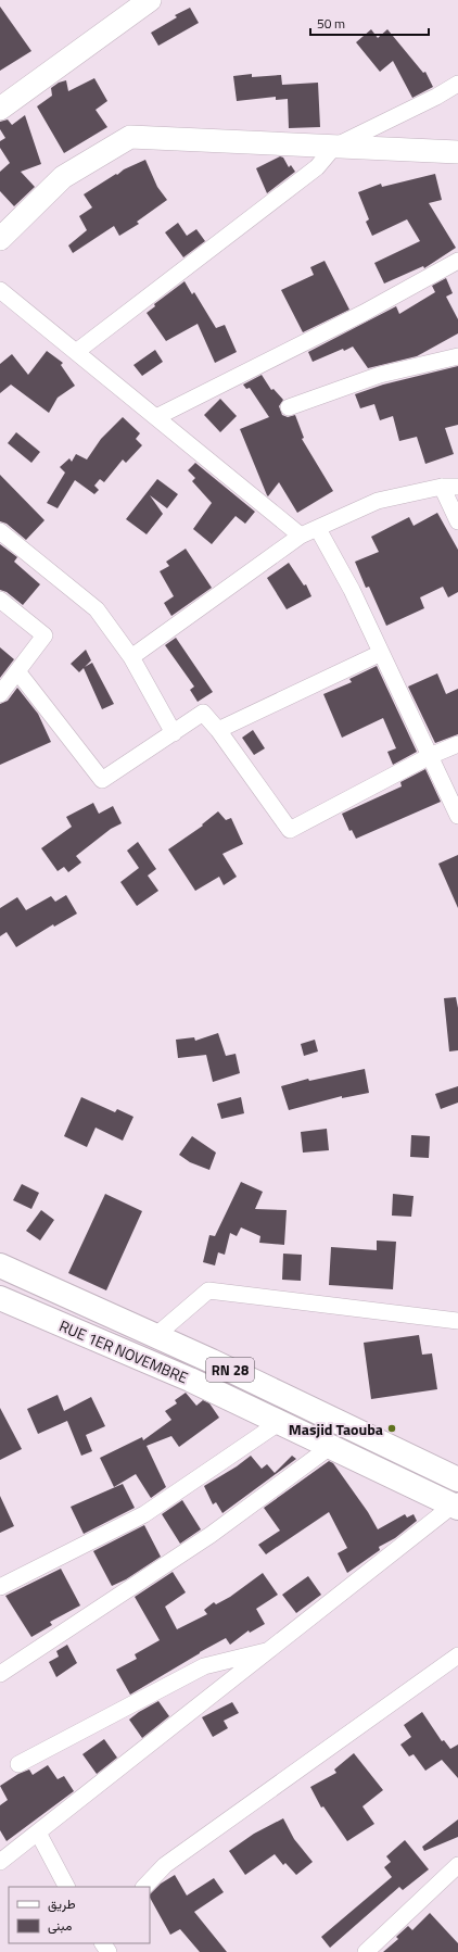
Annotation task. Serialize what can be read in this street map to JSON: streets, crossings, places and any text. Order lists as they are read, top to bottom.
{
  "streets": {
    "main road": ["RUE 1ER NOVEMBRE", "RN 28"]
  },
  "places": ["Masjid Taouba"],
  "legend": ["طريق", "مبنى"],
  "scale_bar": "50 m"
}
